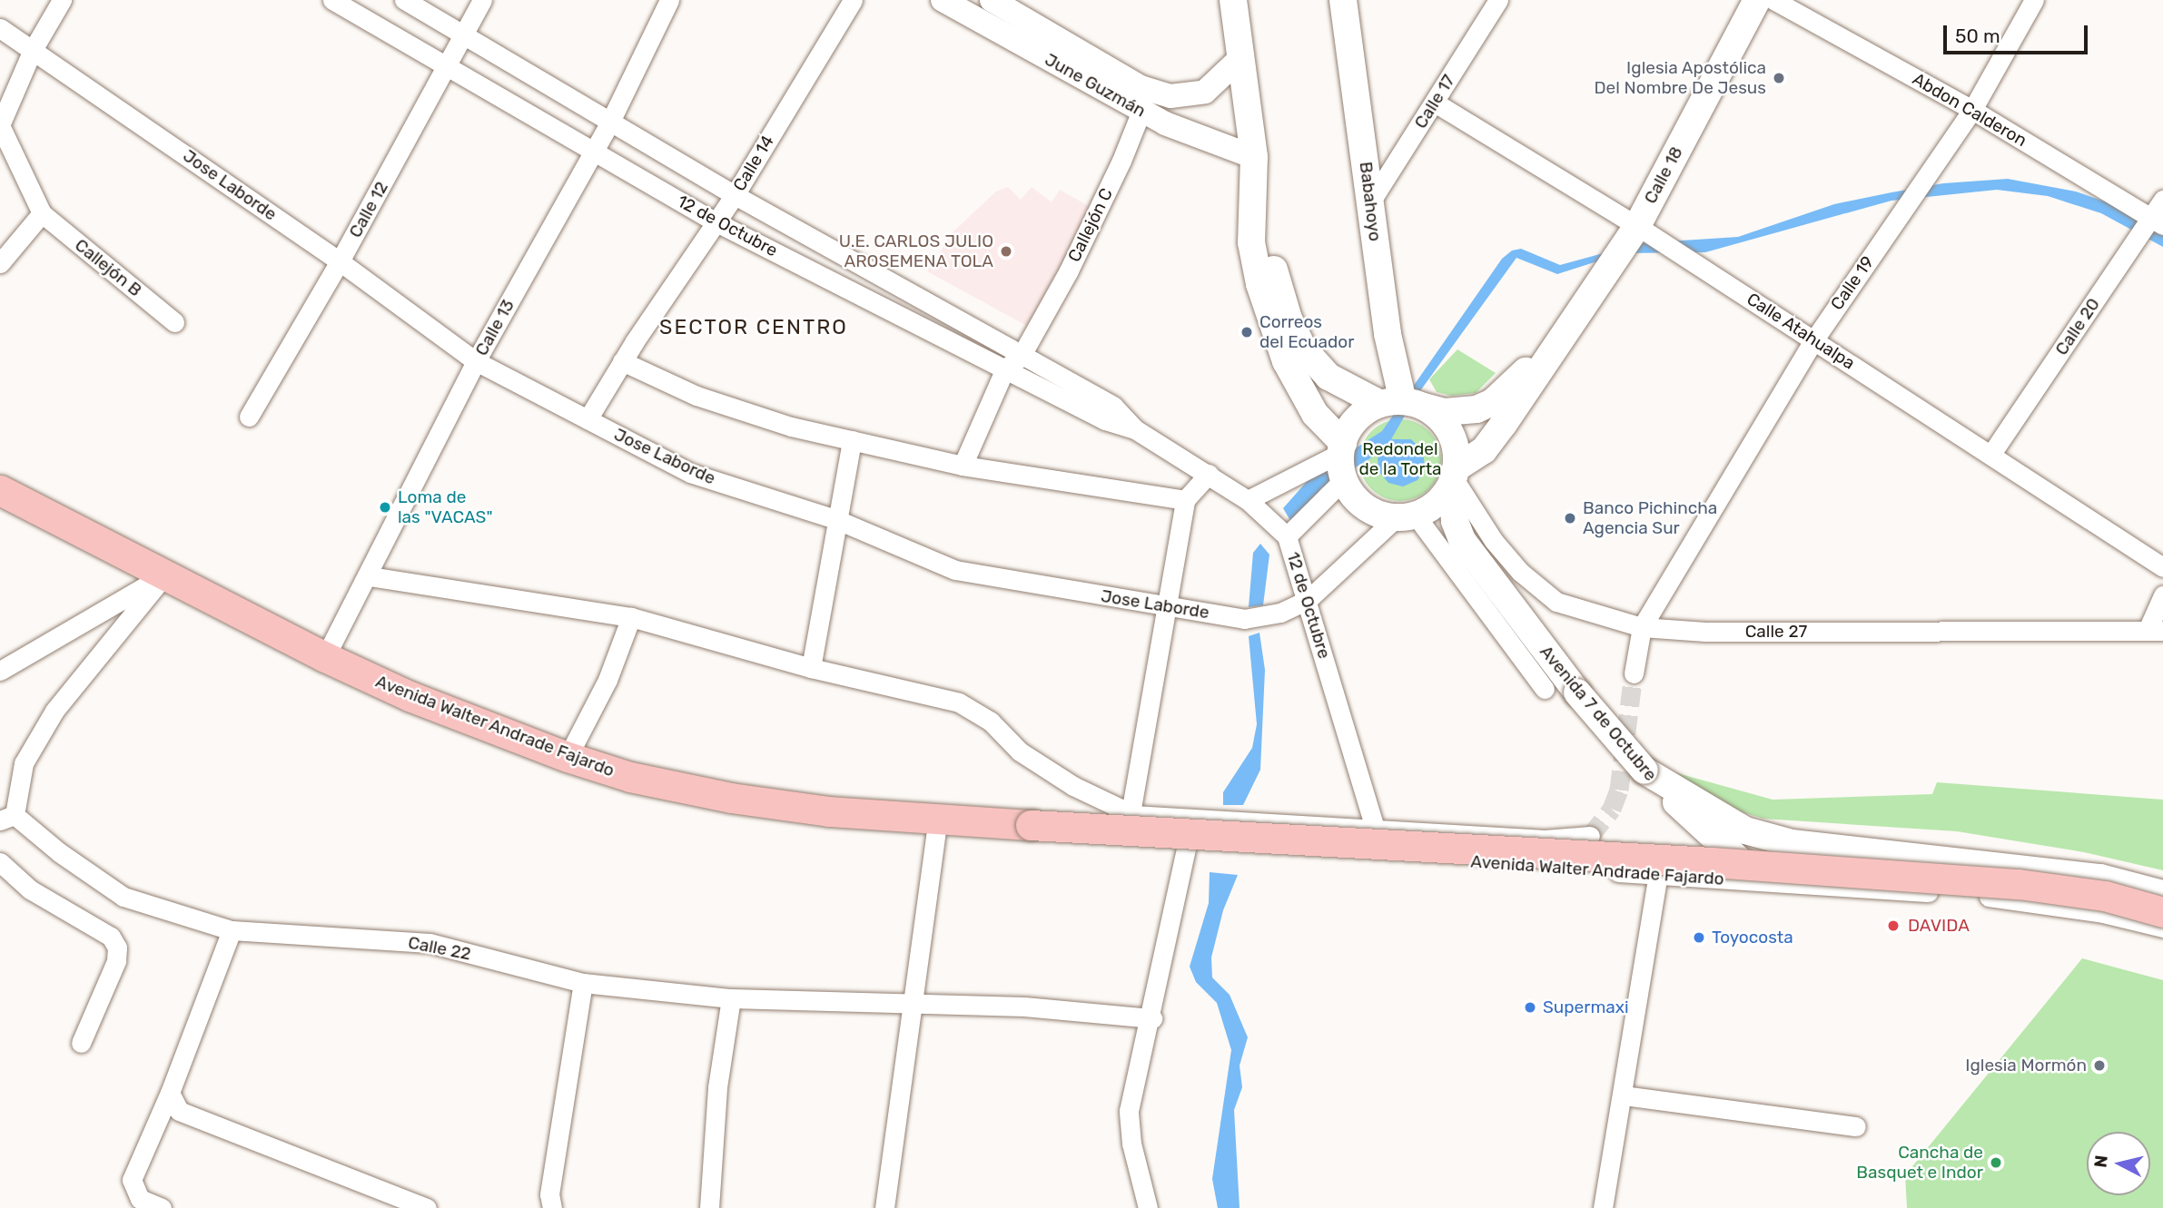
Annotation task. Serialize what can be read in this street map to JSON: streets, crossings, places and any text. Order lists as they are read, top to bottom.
{
  "streets": {
    "main road": [
      "Calle 18",
      "Babahoyo",
      "Avenida 7 de Octubre",
      "Avenida Walter Andrade Fajardo"
    ],
    "street": [
      "June Guzmán",
      "Calle 17",
      "Abdon Calderon",
      "Calle 14",
      "Jose Laborde",
      "Calle 12",
      "Callejón C",
      "12 de Octubre",
      "Callejón B",
      "Calle 19",
      "Calle 20",
      "Calle 13",
      "Calle Atahualpa",
      "Calle 27",
      "Calle 22"
    ]
  },
  "crossings": [
    ["June Guzmán", "Callejón C"],
    ["Calle 17", "Babahoyo"],
    ["Calle 17", "Calle Atahualpa"],
    ["Abdon Calderon", "Calle 19"],
    ["Abdon Calderon", "Calle 20"],
    ["Calle 14", "Jose Laborde"],
    ["Calle 14", "12 de Octubre"],
    ["Calle 18", "Jose Laborde"],
    ["Calle 18", "Babahoyo"],
    ["Calle 18", "Calle Atahualpa"],
    ["Calle 18", "Calle 27"],
    ["Calle 18", "Avenida 7 de Octubre"],
    ["Jose Laborde", "Babahoyo"],
    ["Jose Laborde", "Calle 12"],
    ["Jose Laborde", "12 de Octubre"],
    ["Jose Laborde", "Calle 13"],
    ["Jose Laborde", "Calle 27"],
    ["Jose Laborde", "Avenida 7 de Octubre"],
    ["Babahoyo", "Calle 27"],
    ["Babahoyo", "Avenida 7 de Octubre"],
    ["Calle 12", "12 de Octubre"],
    ["Callejón C", "12 de Octubre"],
    ["12 de Octubre", "Calle 13"],
    ["12 de Octubre", "Avenida Walter Andrade Fajardo"],
    ["Calle 19", "Calle Atahualpa"],
    ["Calle 19", "Calle 27"],
    ["Calle 20", "Calle Atahualpa"],
    ["Calle 13", "Avenida Walter Andrade Fajardo"],
    ["Calle 27", "Avenida 7 de Octubre"],
    ["Avenida 7 de Octubre", "Avenida Walter Andrade Fajardo"]
  ],
  "districts": ["SECTOR CENTRO"],
  "parks": ["Redondel de la Torta"],
  "places": [
    "Iglesia Apostólica Del Nombre De Jesus",
    "U.E. CARLOS JULIO AROSEMENA TOLA",
    "Correos del Ecuador",
    "Loma de las \"VACAS\"",
    "Banco Pichincha Agencia Sur",
    "DAVIDA",
    "Toyocosta",
    "Supermaxi",
    "Iglesia Mormón",
    "Cancha de Basquet e Indor"
  ],
  "scale_bar": "50 m",
  "north": "left"
}
